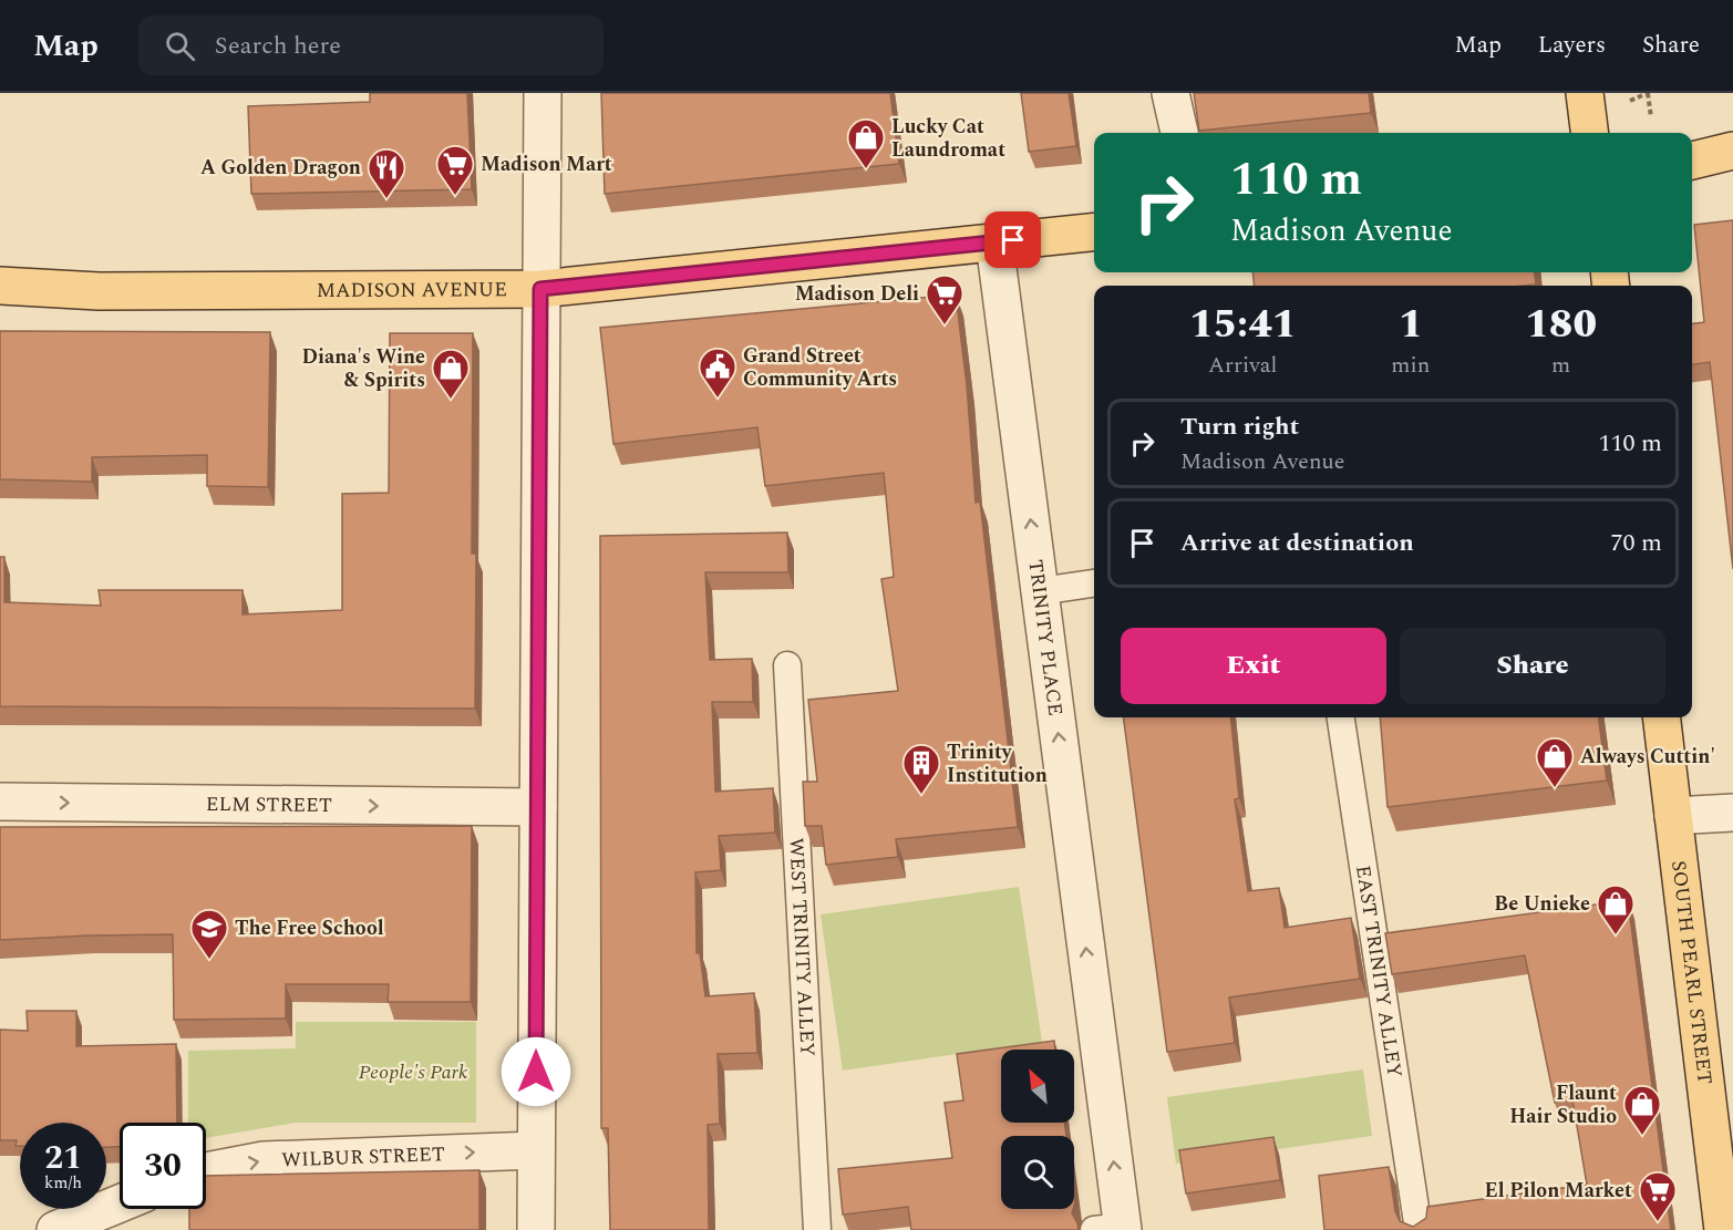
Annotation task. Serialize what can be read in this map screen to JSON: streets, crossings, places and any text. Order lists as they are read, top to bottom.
{
  "streets": {
    "main road": ["MADISON AVENUE", "SOUTH PEARL STREET"],
    "street": ["TRINITY PLACE", "ELM STREET", "WILBUR STREET"],
    "lane": ["WEST TRINITY ALLEY", "EAST TRINITY ALLEY"]
  },
  "crossings": [
    ["MADISON AVENUE", "TRINITY PLACE"]
  ],
  "one_way": ["TRINITY PLACE", "ELM STREET", "WILBUR STREET"],
  "parks": ["People's Park"],
  "places": {
    "shop": [
      "Lucky Cat Laundromat",
      "Diana's Wine & Spirits",
      "Always Cuttin'",
      "Be Unieke",
      "Flaunt Hair Studio"
    ],
    "supermarket": ["Madison Mart", "Madison Deli", "El Pilon Market"],
    "restaurant": ["A Golden Dragon"],
    "public building": ["Grand Street Community Arts"],
    "building": ["Trinity Institution"],
    "school or university": ["The Free School"]
  },
  "north": "top left",
  "page": {
    "header": "Map",
    "search": "Search here",
    "nav": ["Map", "Layers", "Share"],
    "turn": ["110 m", "Madison Avenue"],
    "eta": [
      "15:41",
      "Arrival",
      "1",
      "min",
      "180",
      "m"
    ],
    "list": [
      {
        "name": "Turn right",
        "note": "Madison Avenue",
        "value": "110 m"
      },
      {
        "name": "Arrive at destination",
        "value": "70 m"
      }
    ],
    "buttons": ["Exit", "Share"],
    "speed": "21 km/h",
    "limit": "30"
  }
}
